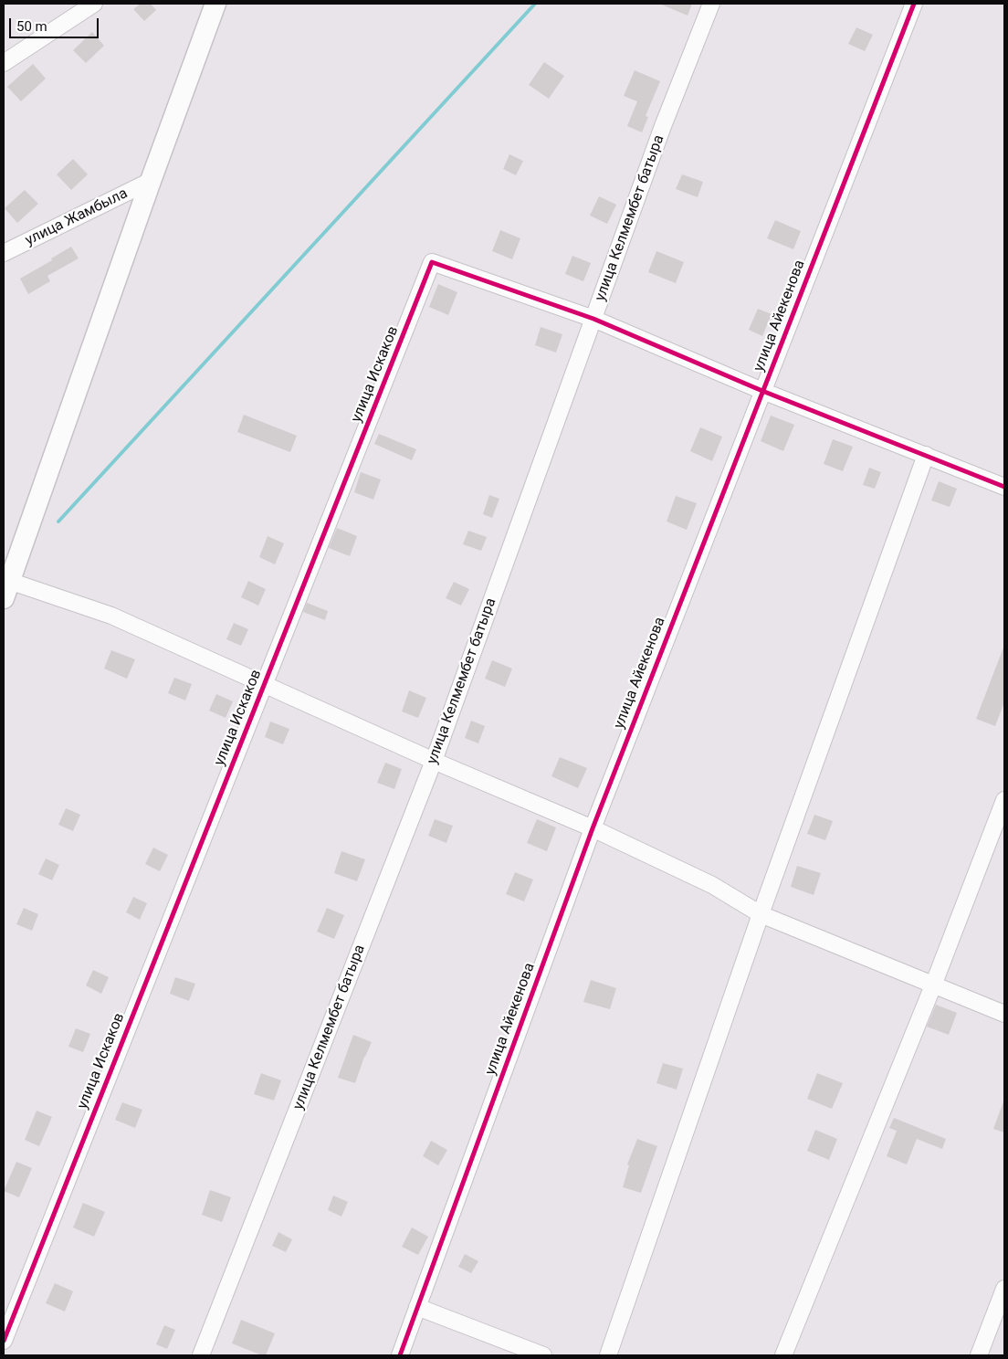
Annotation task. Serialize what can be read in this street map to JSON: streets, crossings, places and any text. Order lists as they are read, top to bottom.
{
  "streets": {
    "street": [
      "улица Жамбыла",
      "улица Келмембет батыра",
      "улица Айекенова",
      "улица Искаков"
    ]
  },
  "crossings": [
    ["улица Келмембет батыра", "улица Искаков"]
  ],
  "scale_bar": "50 m"
}
